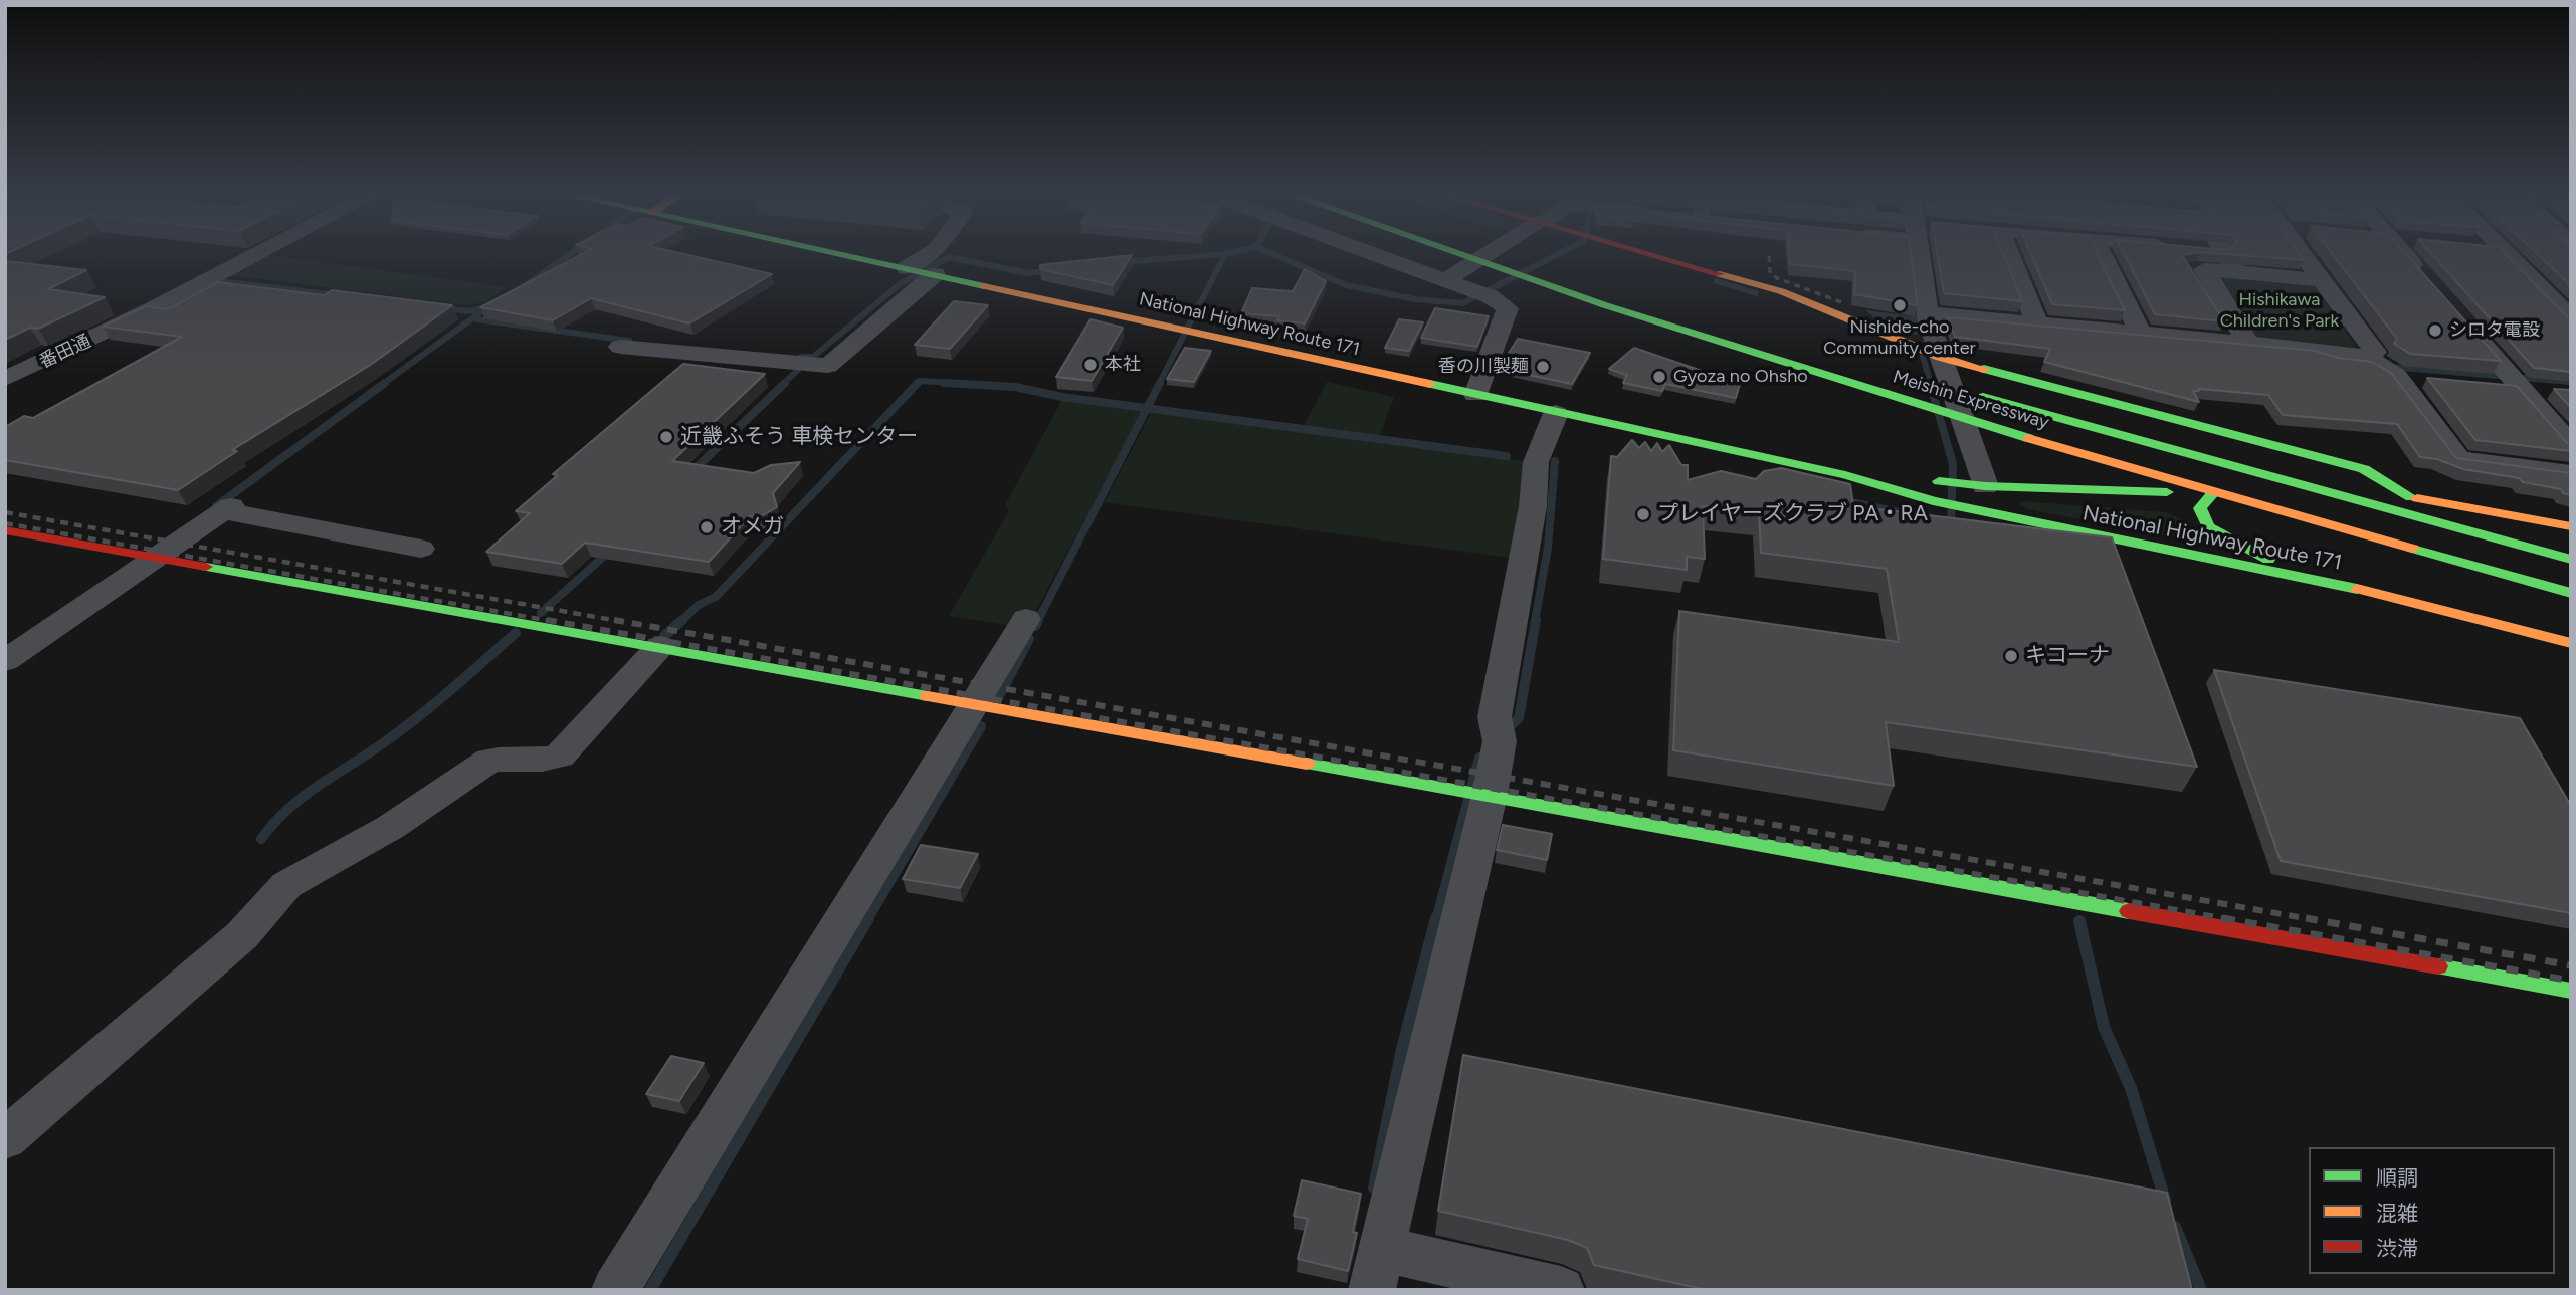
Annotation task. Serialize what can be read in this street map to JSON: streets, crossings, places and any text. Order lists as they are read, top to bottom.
{
  "streets": {
    "main road": ["National Highway Route 171", "Meishin Expressway"],
    "street": ["番田通"]
  },
  "parks": ["Hishikawa Children's Park"],
  "places": [
    "Nishide-cho Community center",
    "シロタ電設",
    "本社",
    "香の川製麺",
    "Gyoza no Ohsho",
    "近畿ふそう 車検センター",
    "プレイヤーズクラブ PA・RA",
    "オメガ",
    "キコーナ"
  ],
  "legend": ["順調", "混雑", "渋滞"]
}
